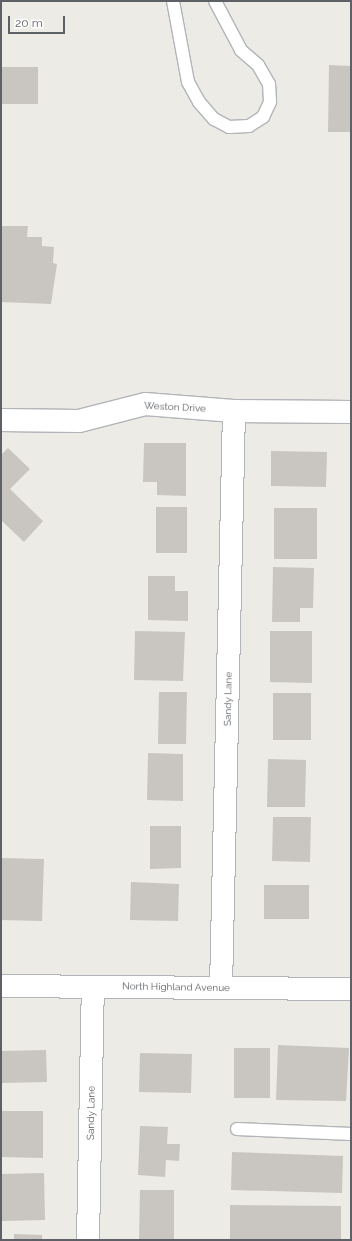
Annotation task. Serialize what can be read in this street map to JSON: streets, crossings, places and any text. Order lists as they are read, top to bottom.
{
  "streets": {
    "street": ["Weston Drive", "Sandy Lane", "North Highland Avenue"]
  },
  "crossings": [
    ["Weston Drive", "Sandy Lane"],
    ["Sandy Lane", "North Highland Avenue"]
  ],
  "scale_bar": "20 m"
}
